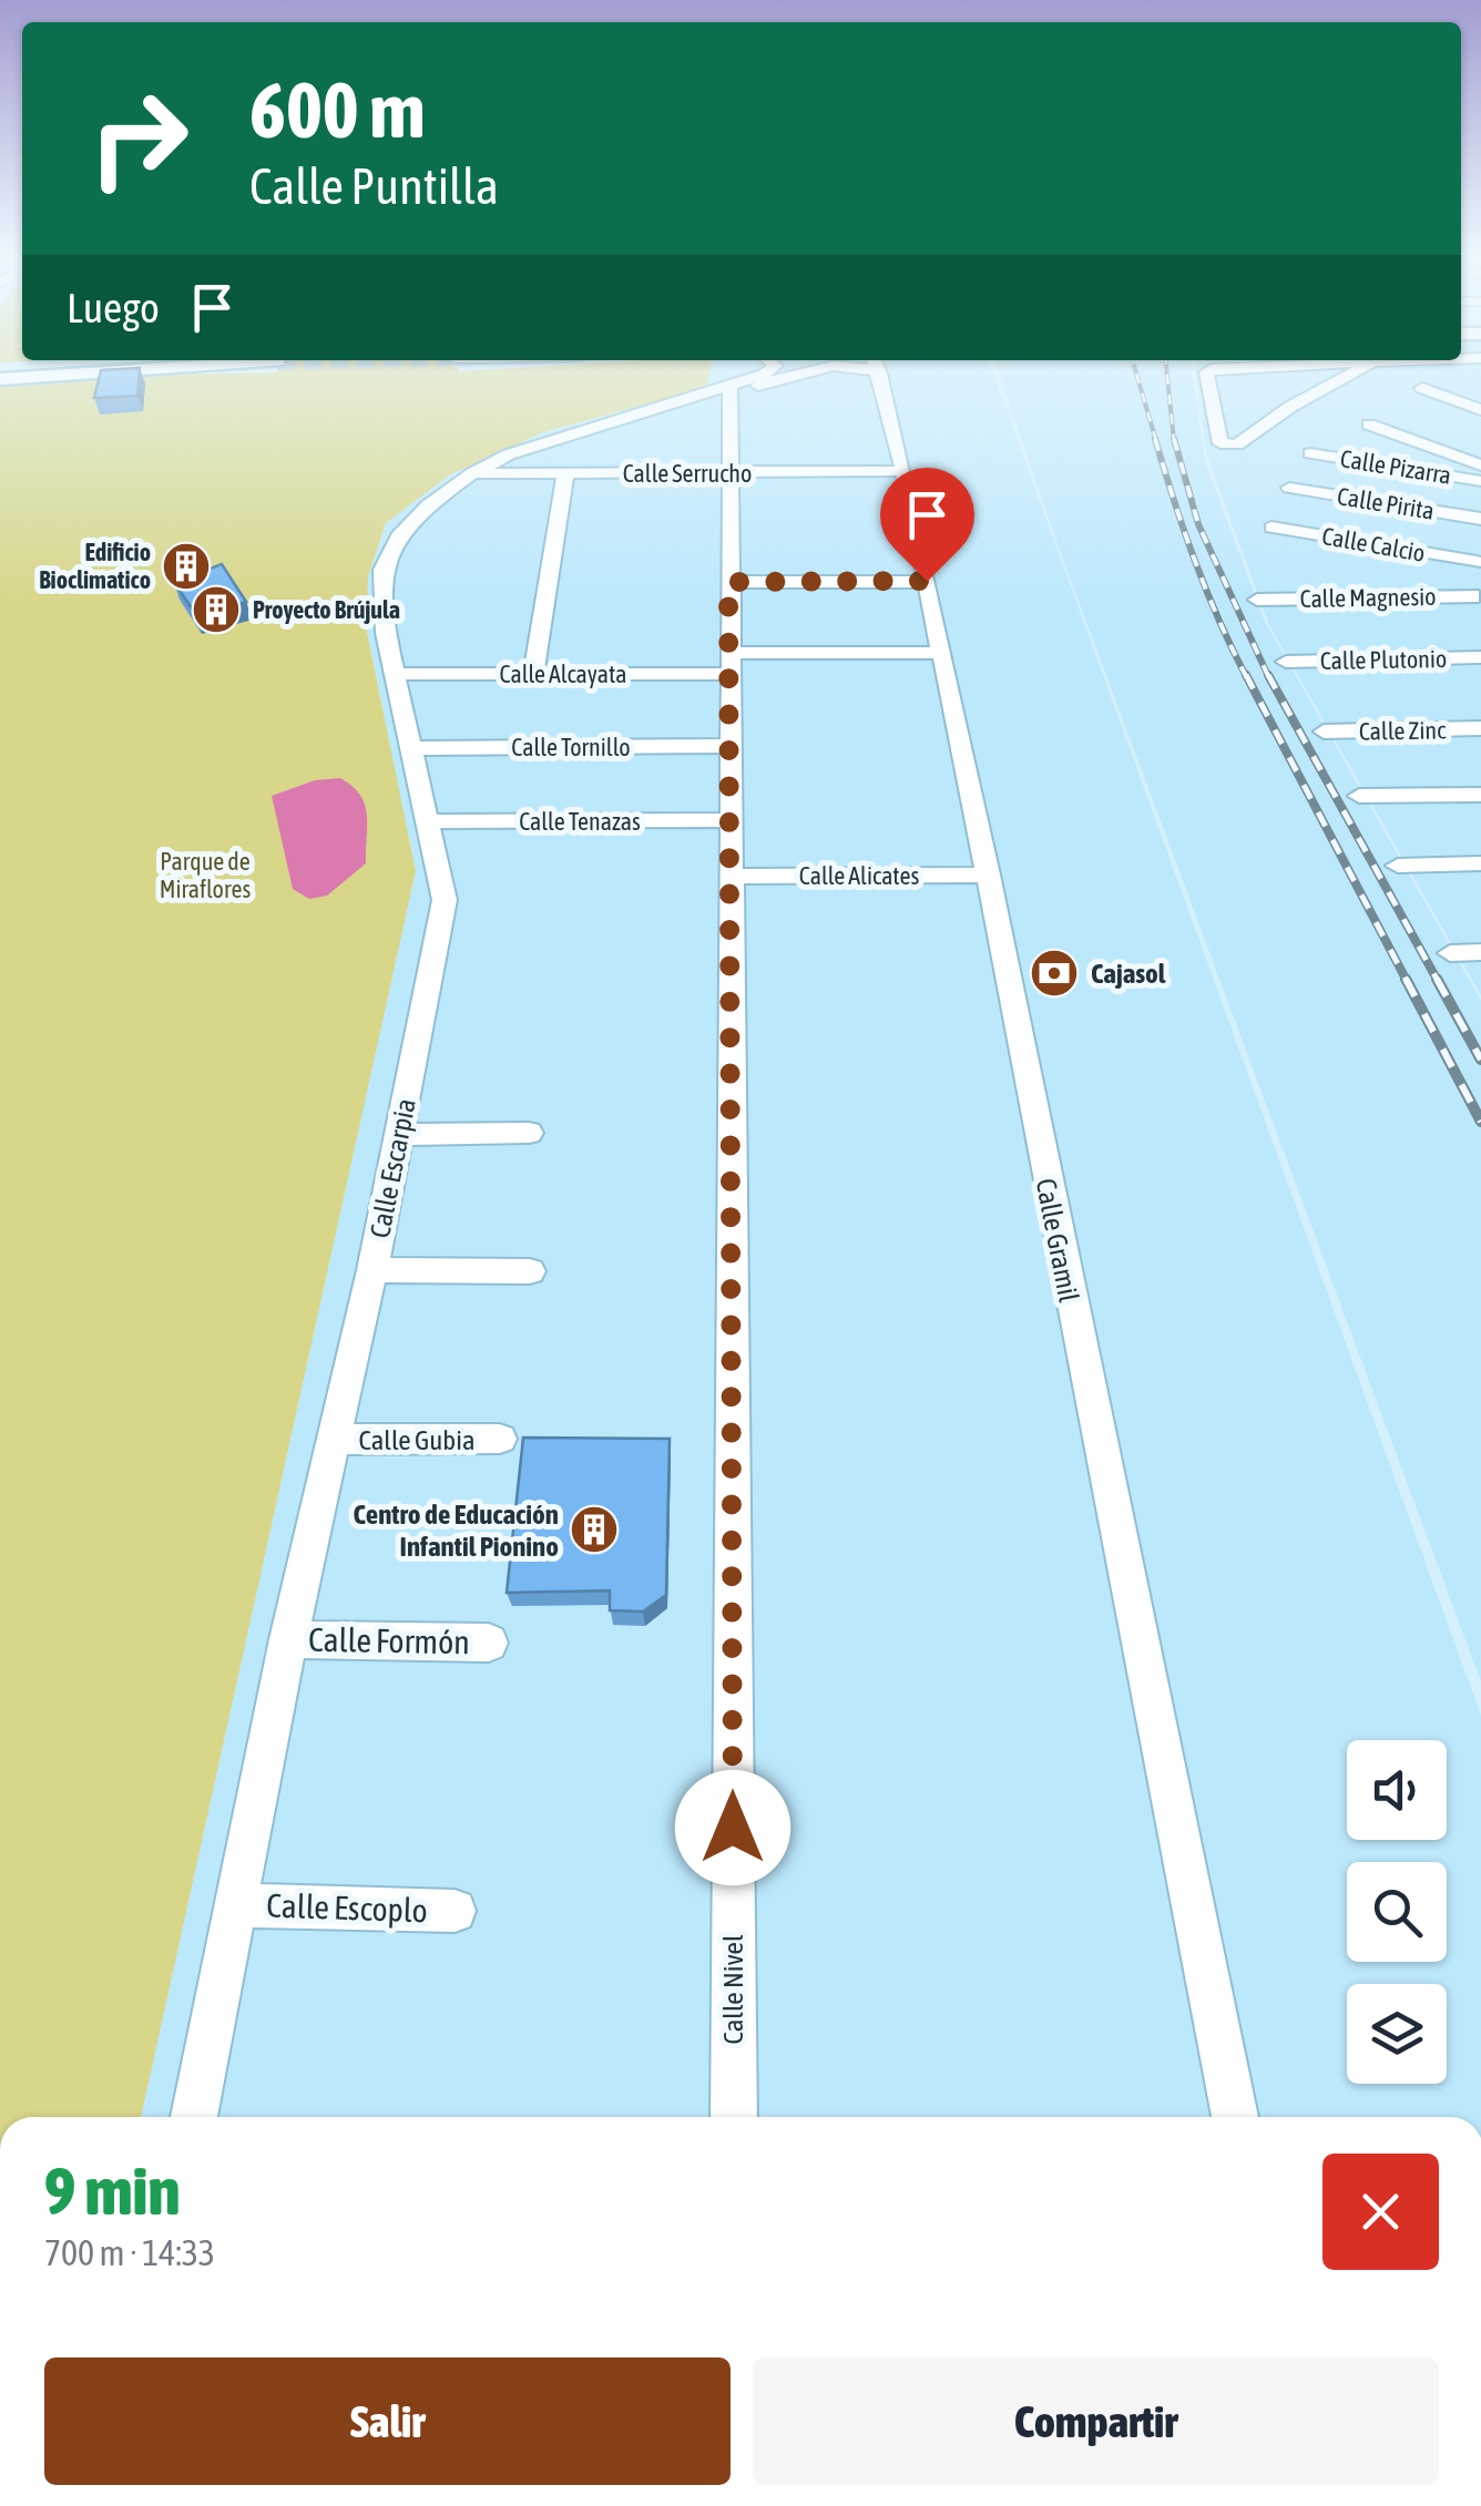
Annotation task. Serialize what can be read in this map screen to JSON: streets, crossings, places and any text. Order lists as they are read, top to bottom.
{
  "streets": {
    "street": [
      "Calle Pizarra",
      "Calle Serrucho",
      "Calle Pirita",
      "Calle Calcio",
      "Calle Magnesio",
      "Calle Plutonio",
      "Calle Alcayata",
      "Calle Zinc",
      "Calle Tornillo",
      "Calle Tenazas",
      "Calle Alicates",
      "Calle Escarpia",
      "Calle Gramil",
      "Calle Gubia",
      "Calle Formón",
      "Calle Escoplo",
      "Calle Nivel"
    ]
  },
  "crossings": [
    ["Calle Serrucho", "Calle Escarpia"],
    ["Calle Serrucho", "Calle Gramil"],
    ["Calle Serrucho", "Calle Nivel"],
    ["Calle Alcayata", "Calle Escarpia"],
    ["Calle Alcayata", "Calle Gramil"],
    ["Calle Alcayata", "Calle Nivel"],
    ["Calle Tornillo", "Calle Escarpia"],
    ["Calle Tornillo", "Calle Nivel"],
    ["Calle Tenazas", "Calle Escarpia"],
    ["Calle Tenazas", "Calle Nivel"],
    ["Calle Alicates", "Calle Gramil"],
    ["Calle Alicates", "Calle Nivel"],
    ["Calle Escarpia", "Calle Gubia"],
    ["Calle Escarpia", "Calle Formón"],
    ["Calle Escarpia", "Calle Escoplo"],
    ["Calle Escarpia", "Calle Nivel"]
  ],
  "parks": ["Parque de Miraflores"],
  "places": {
    "building": ["Edificio Bioclimatico", "Proyecto Brújula", "Centro de Educación Infantil Pionino"],
    "bank": ["Cajasol"]
  },
  "page": {
    "turn": ["600 m", "Calle Puntilla"],
    "then": "Luego",
    "heading": ["9 min", "700 m · 14:33"],
    "buttons": ["Salir", "Compartir"]
  }
}
